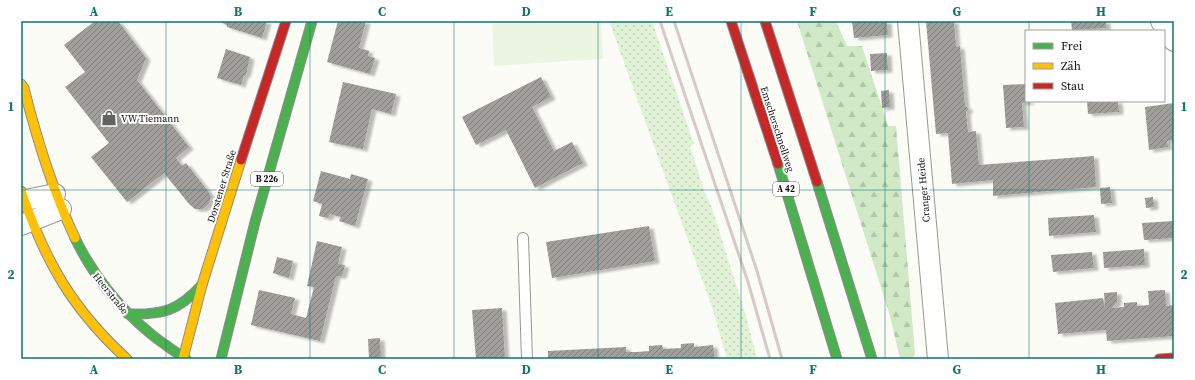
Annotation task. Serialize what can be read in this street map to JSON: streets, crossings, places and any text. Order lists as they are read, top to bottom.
{
  "streets": {
    "main road": [
      "Emscherschnellweg",
      "B 226",
      "Dorstener Straße",
      "A 42",
      "Heerstraße"
    ],
    "street": ["Cranger Heide"]
  },
  "crossings": [
    ["B 226", "Dorstener Straße"],
    ["B 226", "Heerstraße"],
    ["Dorstener Straße", "Heerstraße"]
  ],
  "places": {
    "shop": ["VW Tiemann"]
  },
  "legend": ["Frei", "Zäh", "Stau"],
  "grid": {
    "columns": [
      "A",
      "B",
      "C",
      "D",
      "E",
      "F",
      "G",
      "H"
    ],
    "rows": ["1", "2"]
  }
}
